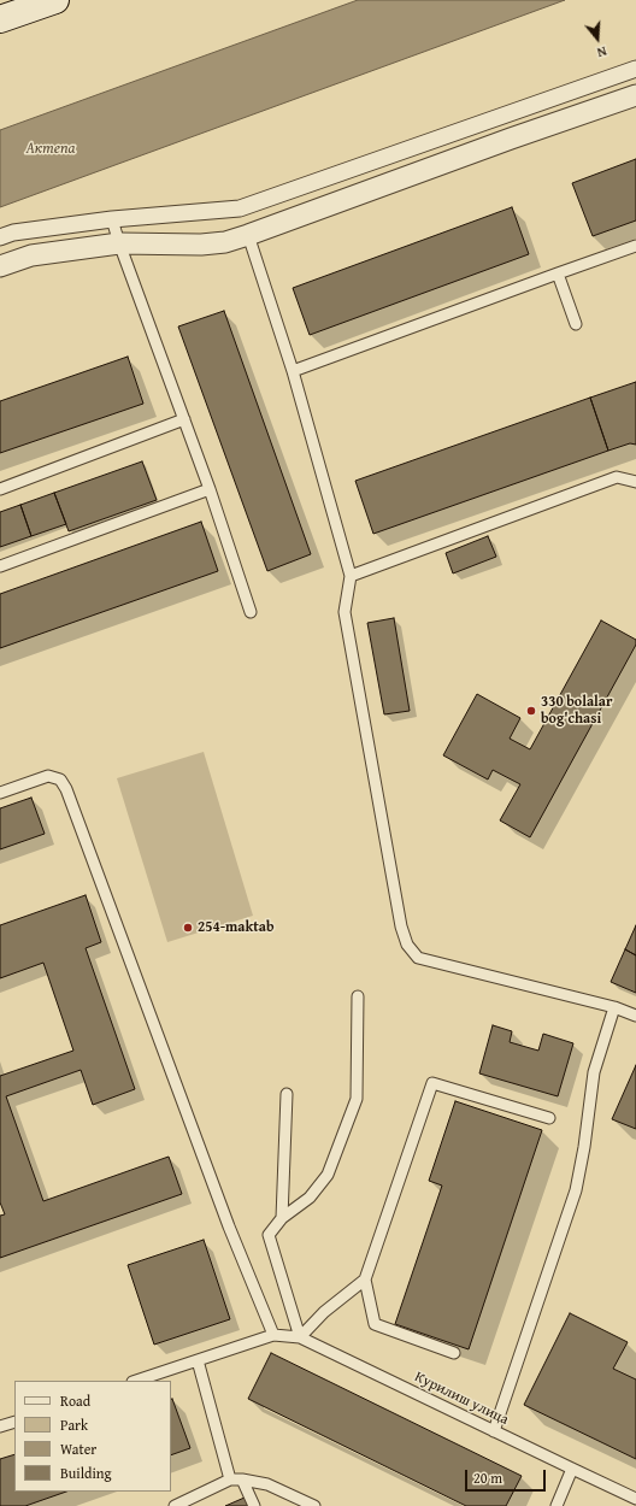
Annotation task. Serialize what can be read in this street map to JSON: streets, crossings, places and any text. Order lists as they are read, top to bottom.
{
  "streets": {
    "lane": ["Курилиш улица"]
  },
  "water": ["Актепа"],
  "places": ["330 bolalar bog'chasi", "254-maktab"],
  "legend": [
    "Road",
    "Park",
    "Water",
    "Building"
  ],
  "scale_bar": "20 m",
  "north": "bottom"
}
